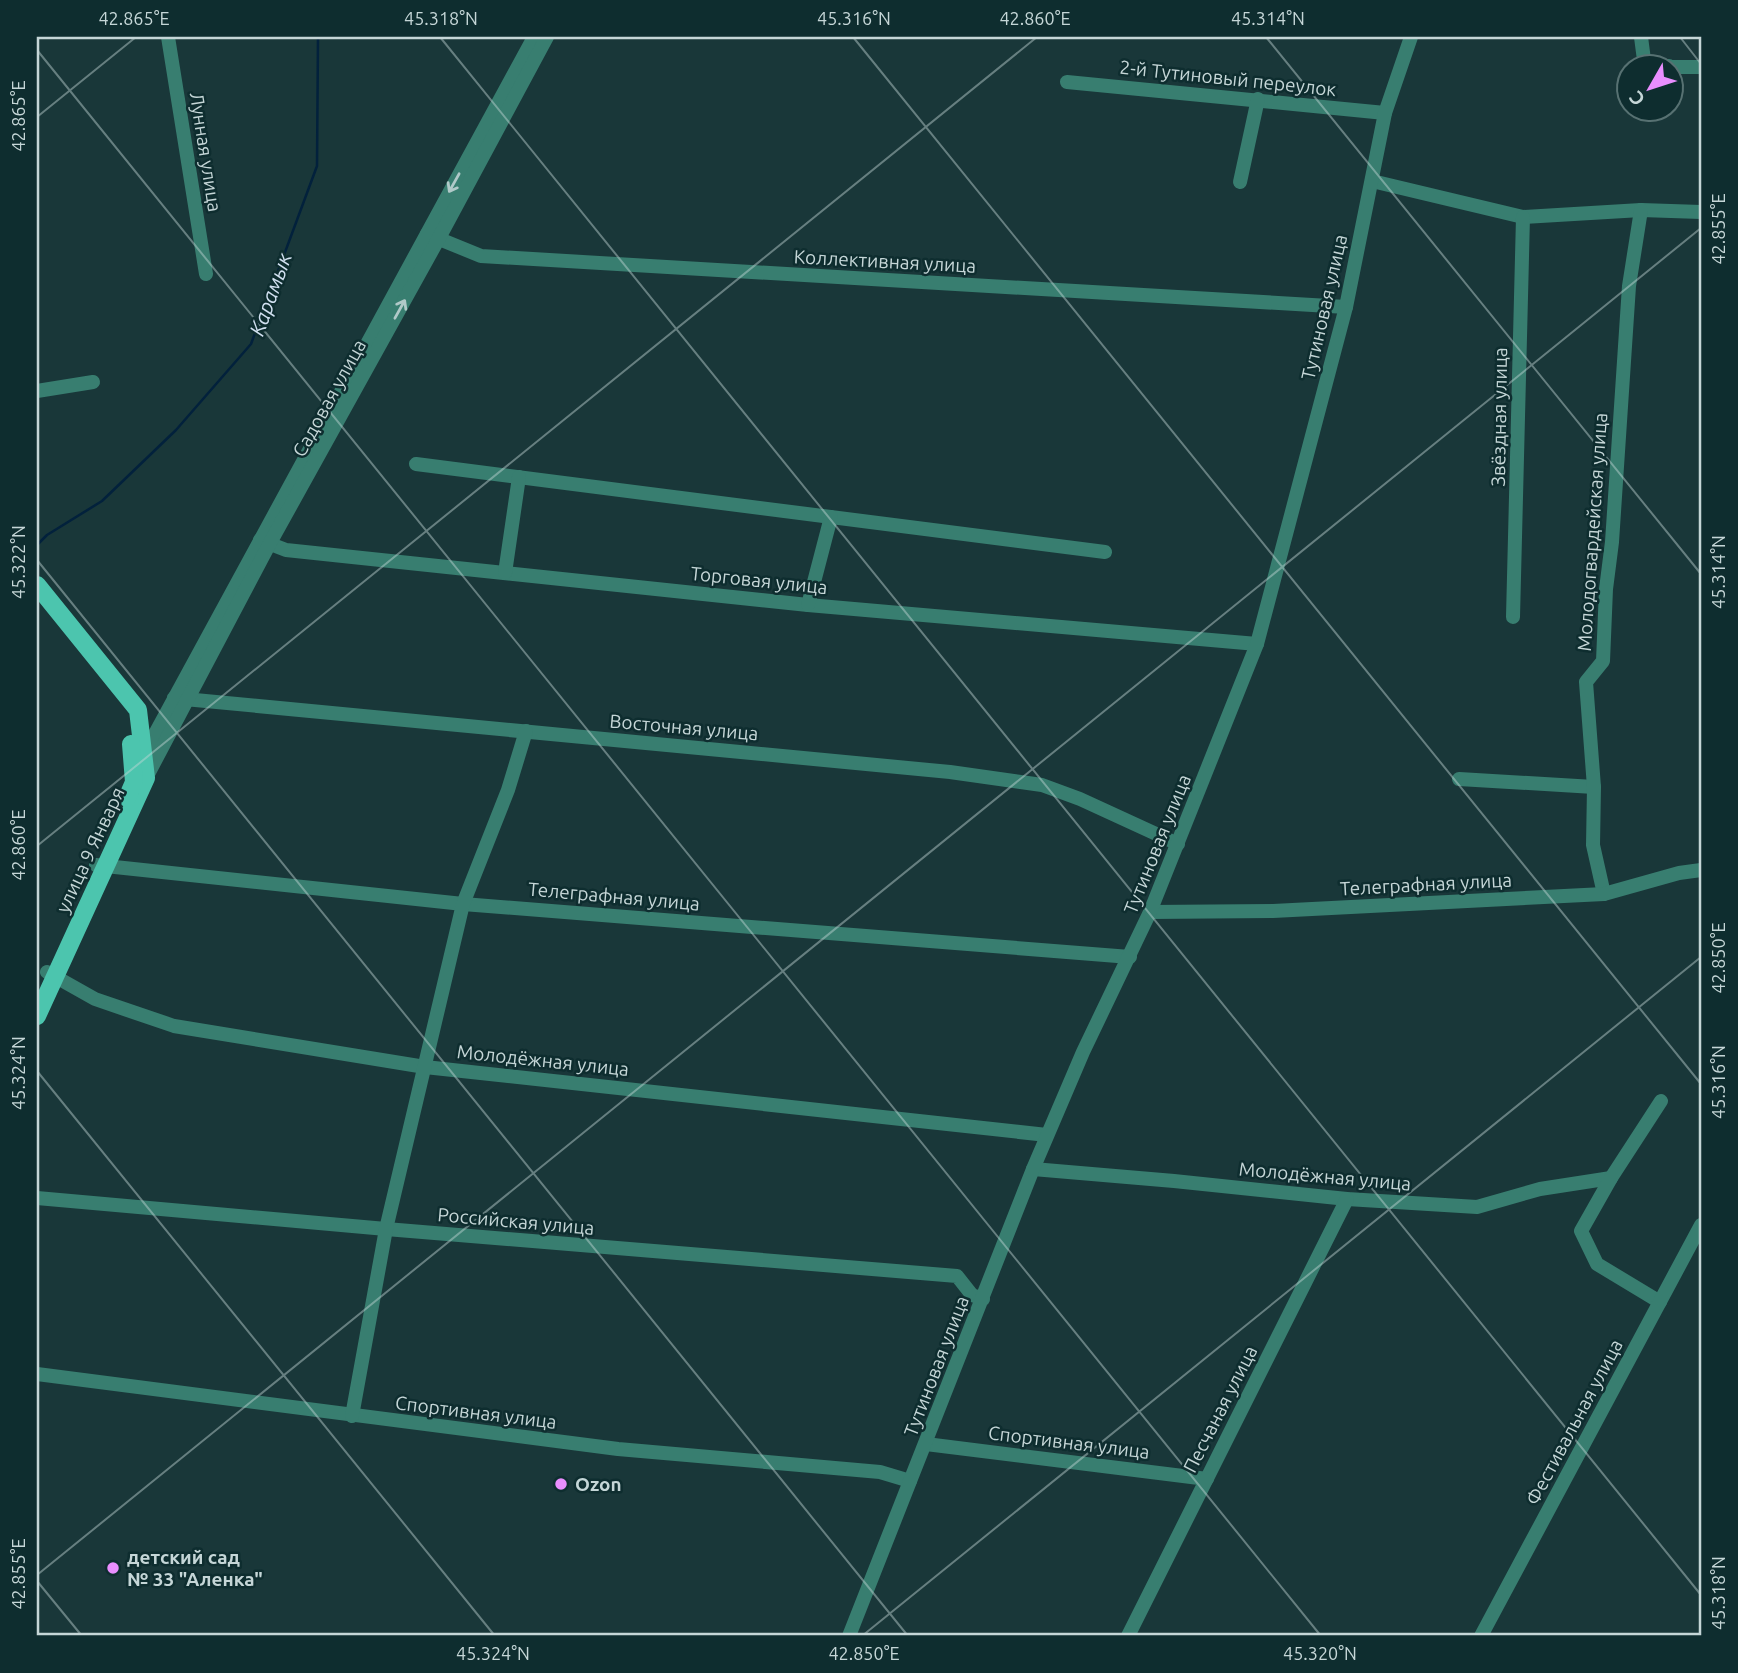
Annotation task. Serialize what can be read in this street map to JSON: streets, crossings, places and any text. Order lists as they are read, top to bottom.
{
  "streets": {
    "main road": ["улица 9 Января"],
    "street": [
      "2-й Тутиновый переулок",
      "Лунная улица",
      "Коллективная улица",
      "Тутиновая улица",
      "Садовая улица",
      "Звёздная улица",
      "Молодогвардейская улица",
      "Торговая улица",
      "Восточная улица",
      "Телеграфная улица",
      "Молодёжная улица",
      "Российская улица",
      "Песчаная улица",
      "Спортивная улица",
      "Фестивальная улица"
    ]
  },
  "crossings": [
    ["2-й Тутиновый переулок", "Тутиновая улица"],
    ["Коллективная улица", "Тутиновая улица"],
    ["Коллективная улица", "Садовая улица"],
    ["Тутиновая улица", "Торговая улица"],
    ["Тутиновая улица", "Восточная улица"],
    ["Тутиновая улица", "Телеграфная улица"],
    ["Тутиновая улица", "Молодёжная улица"],
    ["Тутиновая улица", "Российская улица"],
    ["Тутиновая улица", "Спортивная улица"],
    ["Садовая улица", "Торговая улица"],
    ["Садовая улица", "Восточная улица"],
    ["Садовая улица", "улица 9 Января"],
    ["Молодогвардейская улица", "Телеграфная улица"],
    ["улица 9 Января", "Телеграфная улица"],
    ["улица 9 Января", "Молодёжная улица"],
    ["Молодёжная улица", "Песчаная улица"],
    ["Песчаная улица", "Спортивная улица"]
  ],
  "water": ["Карамык"],
  "places": ["Ozon", "детский сад № 33 \"Аленка\""],
  "north": "bottom left",
  "coordinates": [
    "42.865°E",
    "45.318°N",
    "45.316°N",
    "42.860°E",
    "45.314°N",
    "42.855°E",
    "45.322°N",
    "42.850°E",
    "45.324°N",
    "45.320°N"
  ]
}
